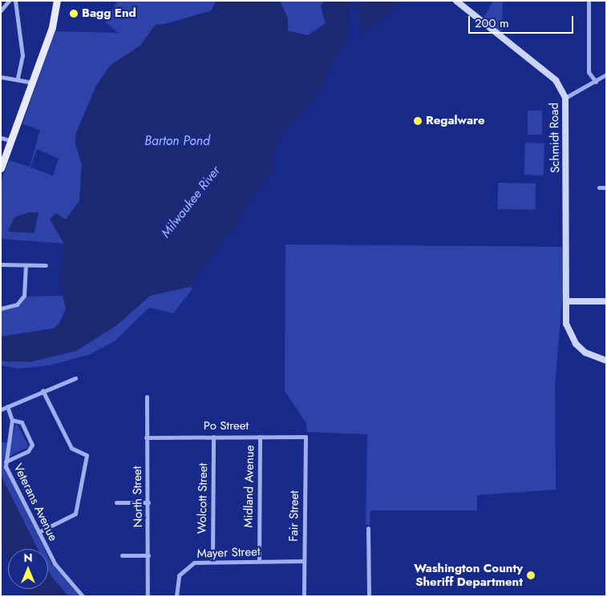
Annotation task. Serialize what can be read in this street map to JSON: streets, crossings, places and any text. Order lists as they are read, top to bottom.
{
  "streets": {
    "street": [
      "Schmidt Road",
      "Po Street",
      "Midland Avenue",
      "North Street",
      "Wolcott Street",
      "Veterans Avenue",
      "Fair Street",
      "Mayer Street"
    ]
  },
  "crossings": [
    ["Po Street", "Midland Avenue"],
    ["Po Street", "North Street"],
    ["Po Street", "Wolcott Street"],
    ["Po Street", "Fair Street"],
    ["Midland Avenue", "Mayer Street"],
    ["Wolcott Street", "Mayer Street"],
    ["Fair Street", "Mayer Street"]
  ],
  "water": ["Barton Pond", "Milwaukee River"],
  "places": ["Bagg End", "Regalware", "Washington County Sheriff Department"],
  "scale_bar": "200 m",
  "north": "top"
}
